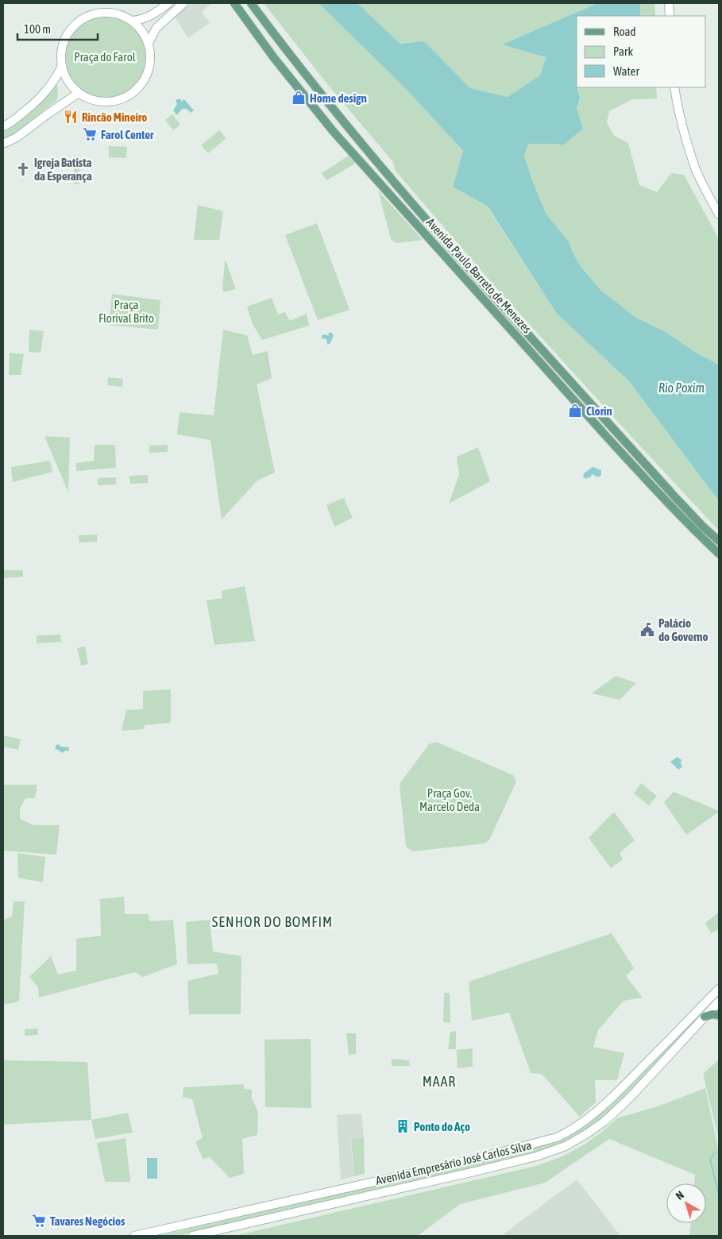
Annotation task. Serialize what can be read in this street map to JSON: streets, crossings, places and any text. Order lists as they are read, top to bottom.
{
  "streets": {
    "main road": ["Avenida Paulo Barreto de Menezes", "Avenida Empresário José Carlos Silva"]
  },
  "districts": ["SENHOR DO BOMFIM", "MAAR"],
  "water": ["Rio Poxim"],
  "parks": ["Praça do Farol", "Praça Florival Brito", "Praça Gov. Marcelo Deda"],
  "places": {
    "shop": ["Home design", "Clorin"],
    "restaurant": ["Rincão Mineiro"],
    "supermarket": ["Farol Center", "Tavares Negócios"],
    "church": ["Igreja Batista da Esperança"],
    "public building": ["Palácio do Governo"],
    "building": ["Ponto do Aço"]
  },
  "legend": ["Road", "Park", "Water"],
  "scale_bar": "100 m",
  "north": "top left"
}
